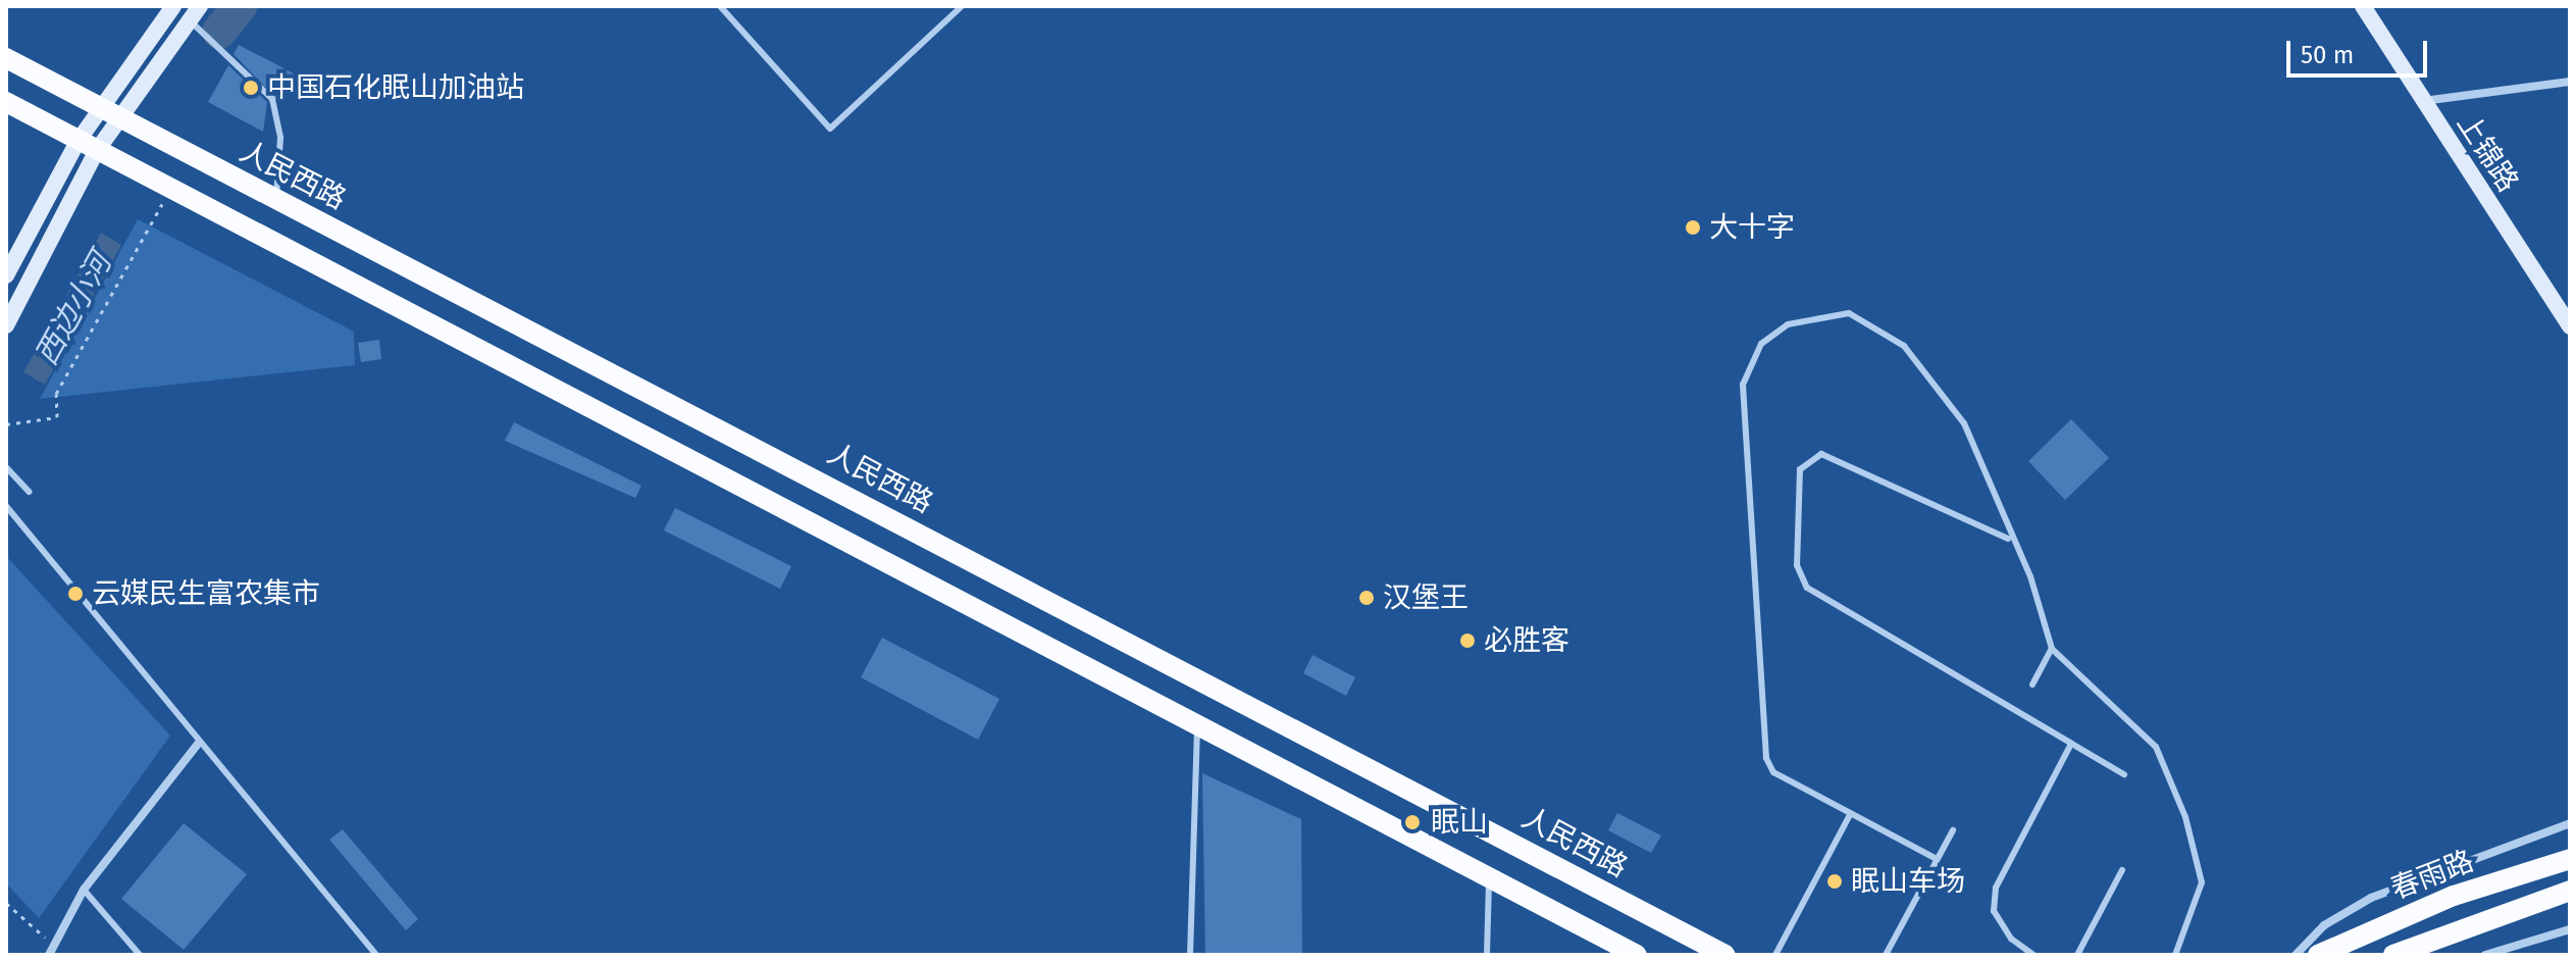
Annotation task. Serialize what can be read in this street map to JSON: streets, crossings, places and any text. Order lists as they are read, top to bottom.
{
  "streets": {
    "main road": ["上锦路", "人民西路", "春雨路"]
  },
  "water": ["西边小河"],
  "places": [
    "中国石化眠山加油站",
    "大十字",
    "云媒民生富农集市",
    "汉堡王",
    "必胜客",
    "眠山",
    "眠山车场"
  ],
  "scale_bar": "50 m"
}
